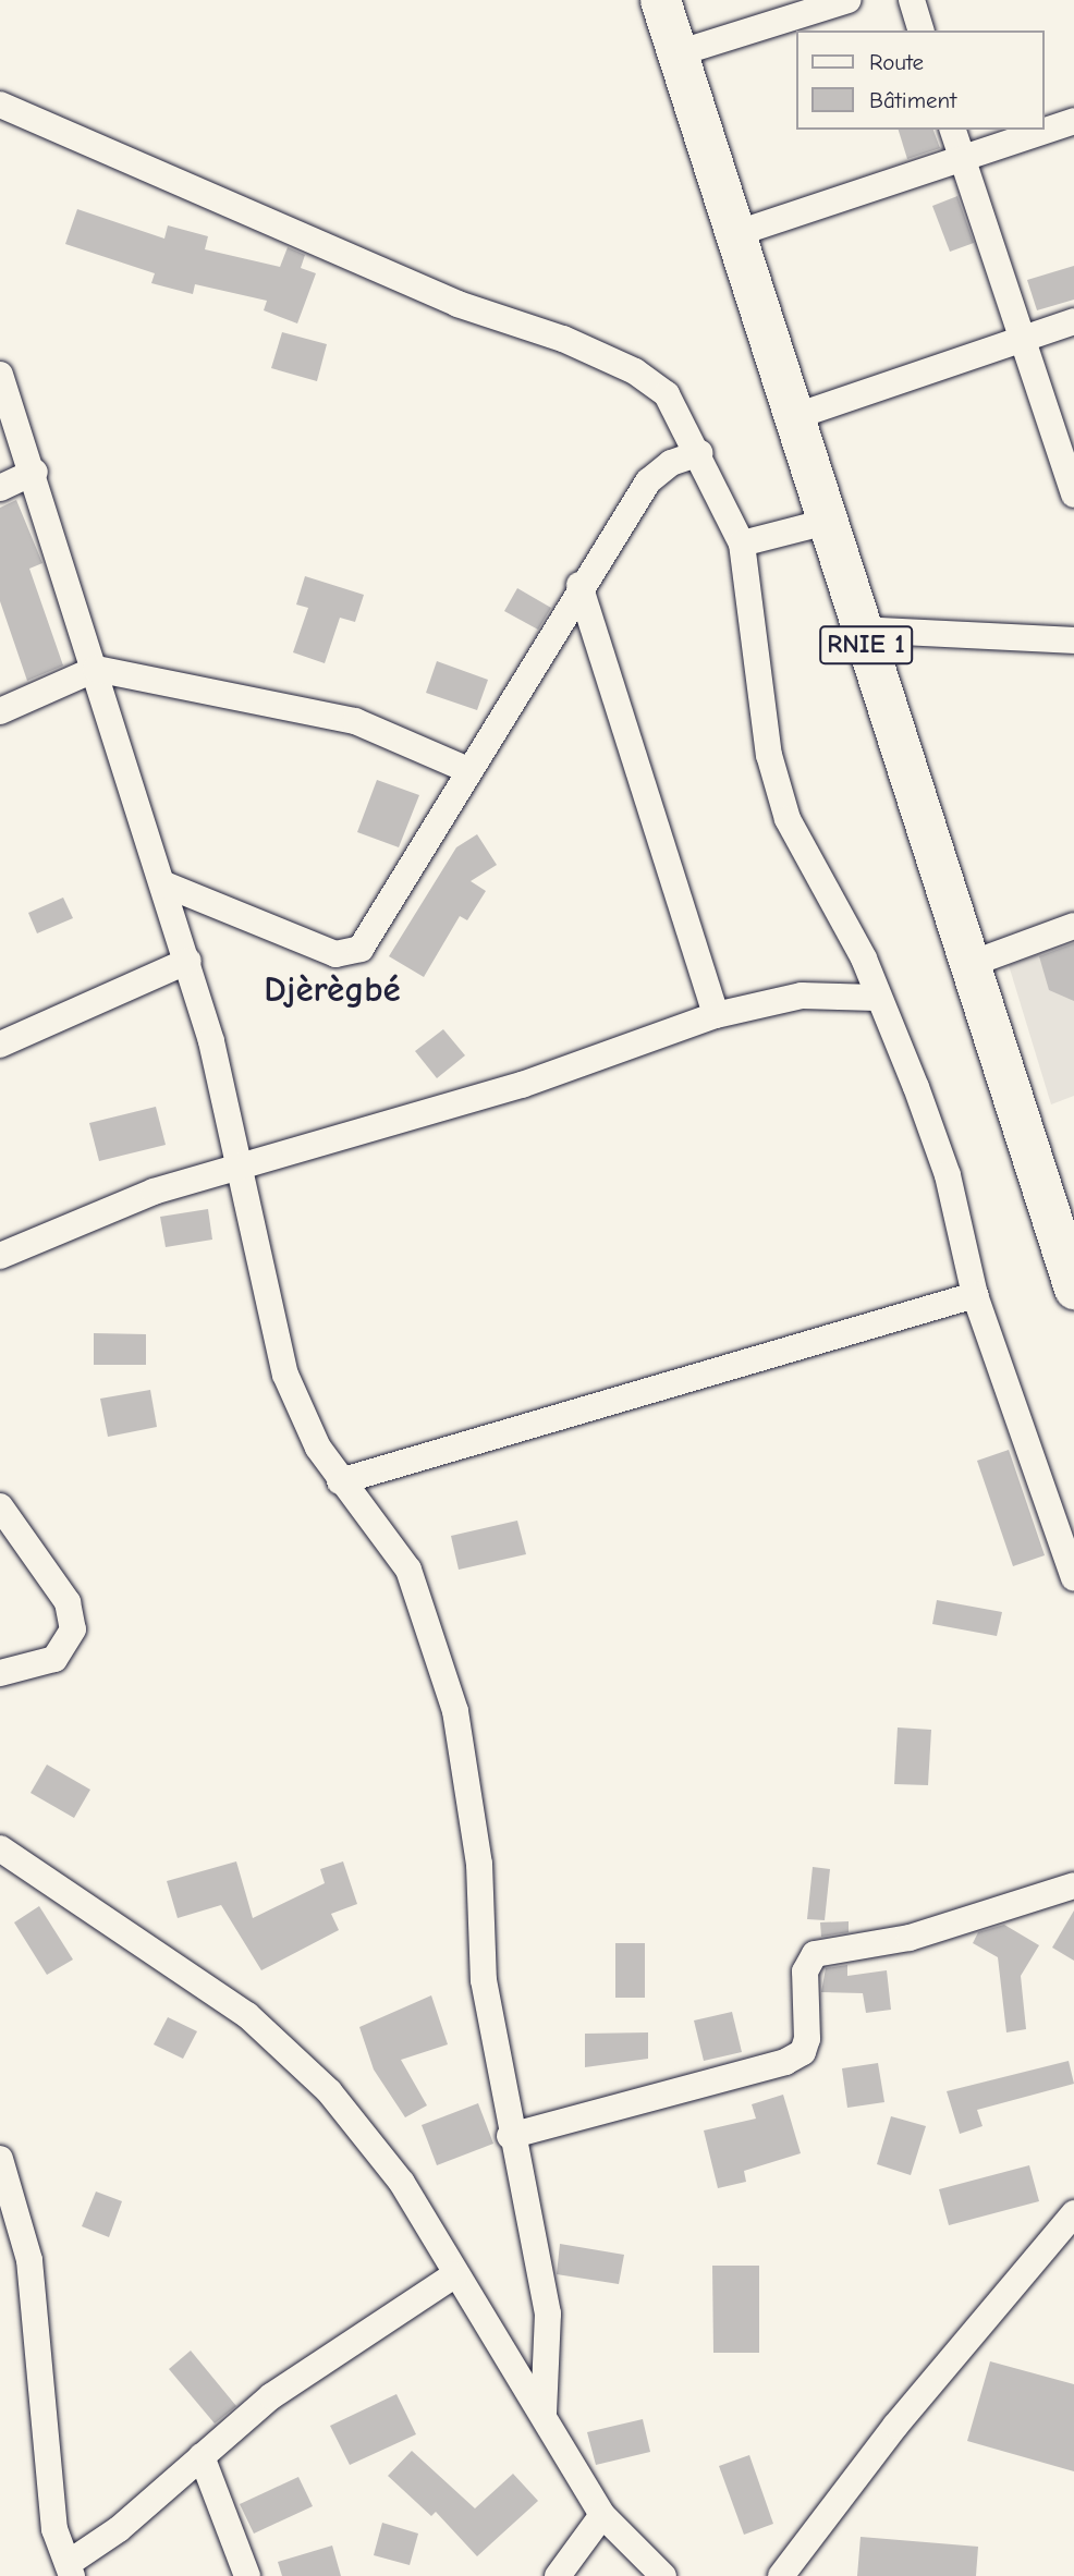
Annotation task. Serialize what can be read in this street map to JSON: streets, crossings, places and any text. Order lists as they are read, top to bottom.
{
  "streets": {
    "highway": ["RNIE 1"]
  },
  "districts": ["Djèrègbé"],
  "legend": ["Route", "Bâtiment"]
}
